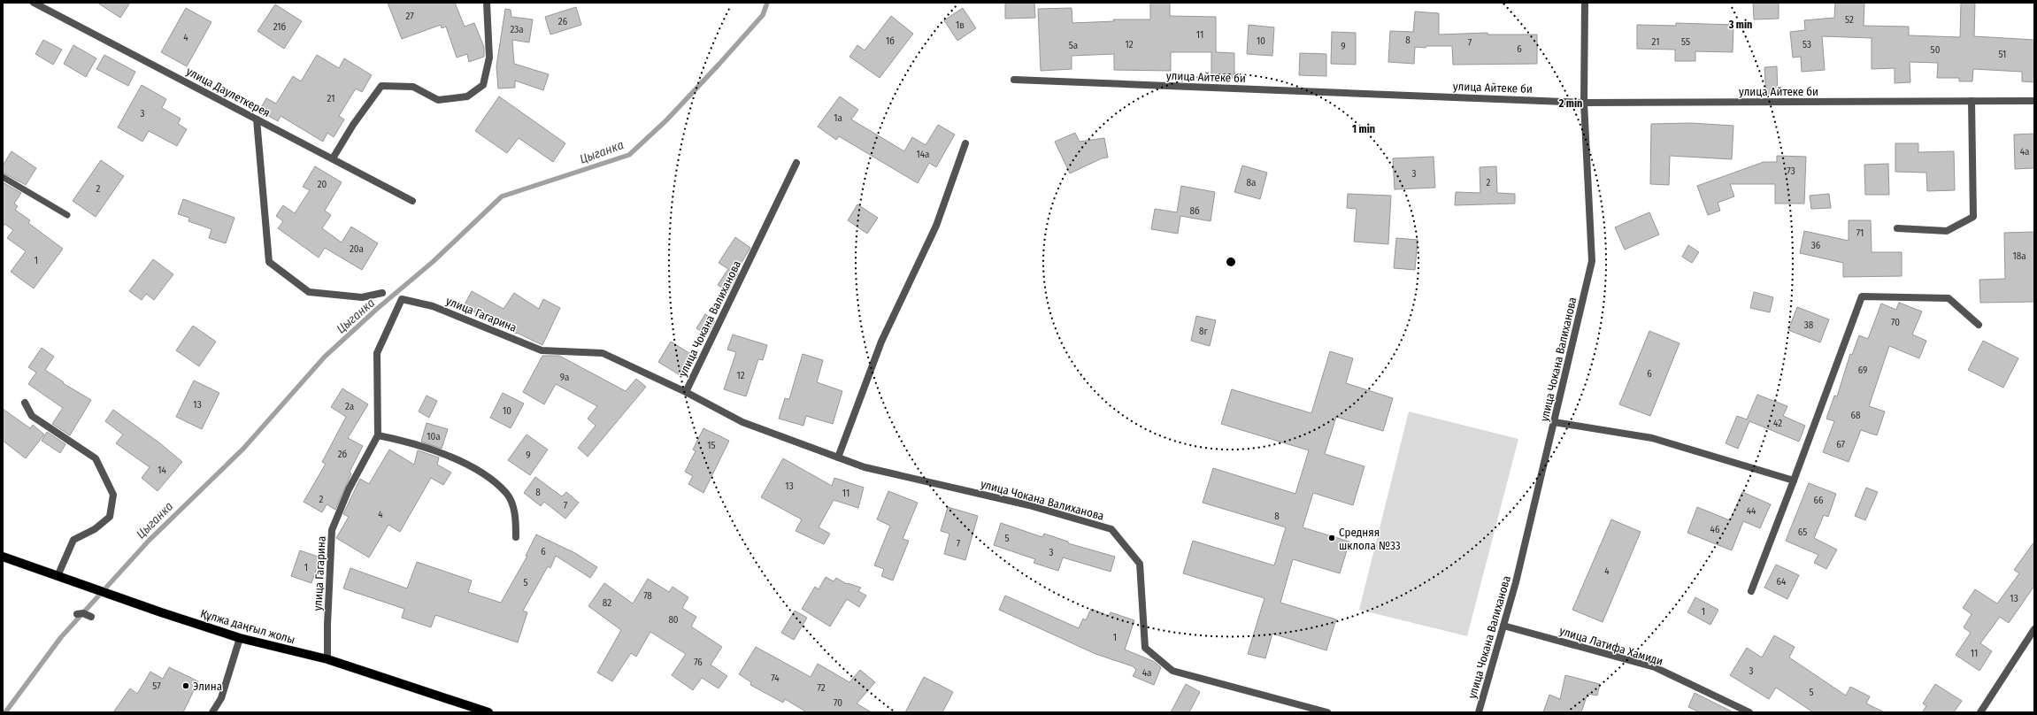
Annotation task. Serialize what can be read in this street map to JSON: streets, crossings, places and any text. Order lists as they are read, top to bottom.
{
  "streets": {
    "main road": ["Құлжа даңғыл жолы"],
    "street": [
      "улица Айтеке би",
      "улица Даулеткерея",
      "улица Гагарина",
      "улица Чокана Валиханова",
      "улица Латифа Хамиди"
    ]
  },
  "crossings": [
    ["улица Айтеке би", "улица Чокана Валиханова"],
    ["улица Гагарина", "улица Чокана Валиханова"],
    ["улица Гагарина", "Құлжа даңғыл жолы"],
    ["улица Чокана Валиханова", "улица Латифа Хамиди"]
  ],
  "water": ["Цыганка"],
  "places": ["Средняя шклола №33", "Элина"],
  "house_numbers": [
    "27",
    "52",
    "26",
    "1в",
    "21б",
    "23а",
    "11",
    "4",
    "8",
    "1б",
    "10",
    "21",
    "55",
    "7",
    "12",
    "53",
    "5а",
    "9",
    "6",
    "50",
    "51",
    "21",
    "3",
    "1а",
    "4а",
    "14а",
    "73",
    "3",
    "8а",
    "2",
    "20",
    "2",
    "8б",
    "71",
    "36",
    "20а",
    "18а",
    "1",
    "70",
    "38",
    "8г",
    "69",
    "6",
    "12",
    "9а",
    "13",
    "2а",
    "10",
    "68",
    "42",
    "10а",
    "67",
    "15",
    "2б",
    "9",
    "14",
    "13",
    "8",
    "11",
    "2",
    "66",
    "7",
    "44",
    "4",
    "8",
    "46",
    "65",
    "5",
    "7",
    "6",
    "3",
    "1",
    "4",
    "64",
    "5",
    "78",
    "13",
    "82",
    "1",
    "80",
    "1",
    "11",
    "76",
    "3",
    "4а",
    "74",
    "57",
    "72",
    "5",
    "70"
  ],
  "rings": ["3 min", "2 min", "1 min"]
}
